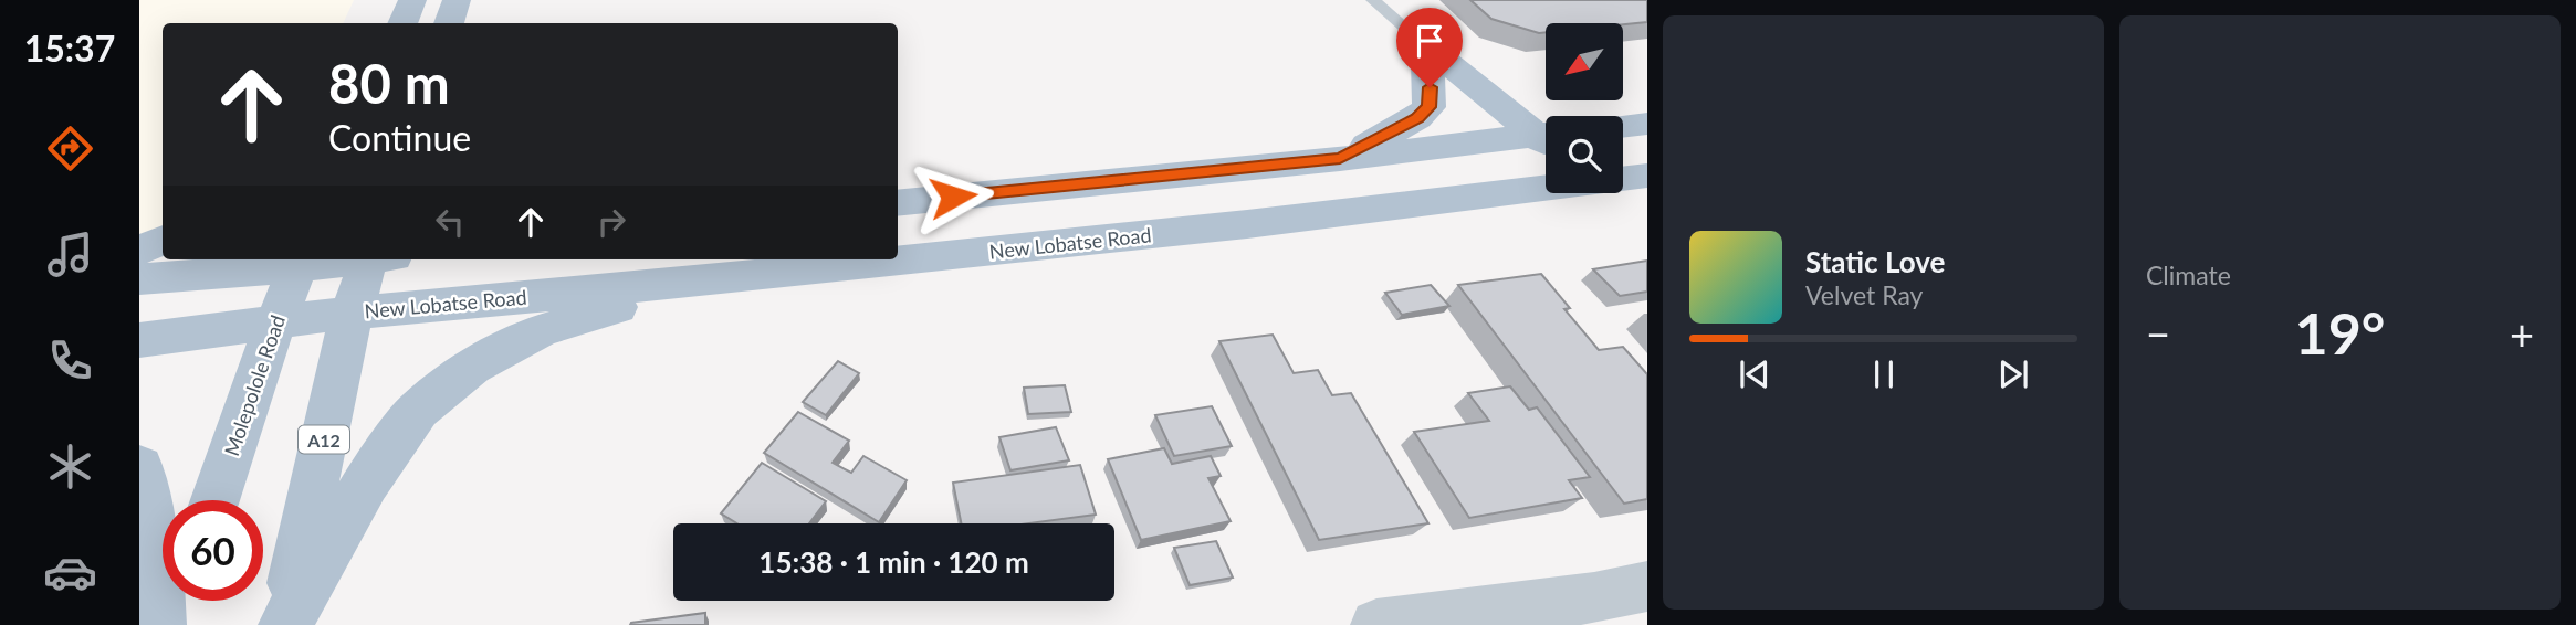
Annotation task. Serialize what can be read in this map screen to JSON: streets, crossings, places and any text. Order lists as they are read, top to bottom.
{
  "streets": {
    "main road": ["New Lobatse Road", "Molepolole Road", "A12"]
  },
  "crossings": [
    ["New Lobatse Road", "Molepolole Road"],
    ["New Lobatse Road", "A12"]
  ],
  "north": "bottom left",
  "page": {
    "tabs": "15:37",
    "tile": "Climate",
    "turn": ["80 m", "Continue"],
    "song": ["Static Love", "Velvet Ray"],
    "heat": ["−", "19°", "+"],
    "limit": "60",
    "trip": "15:38 · 1 min · 120 m"
  }
}
